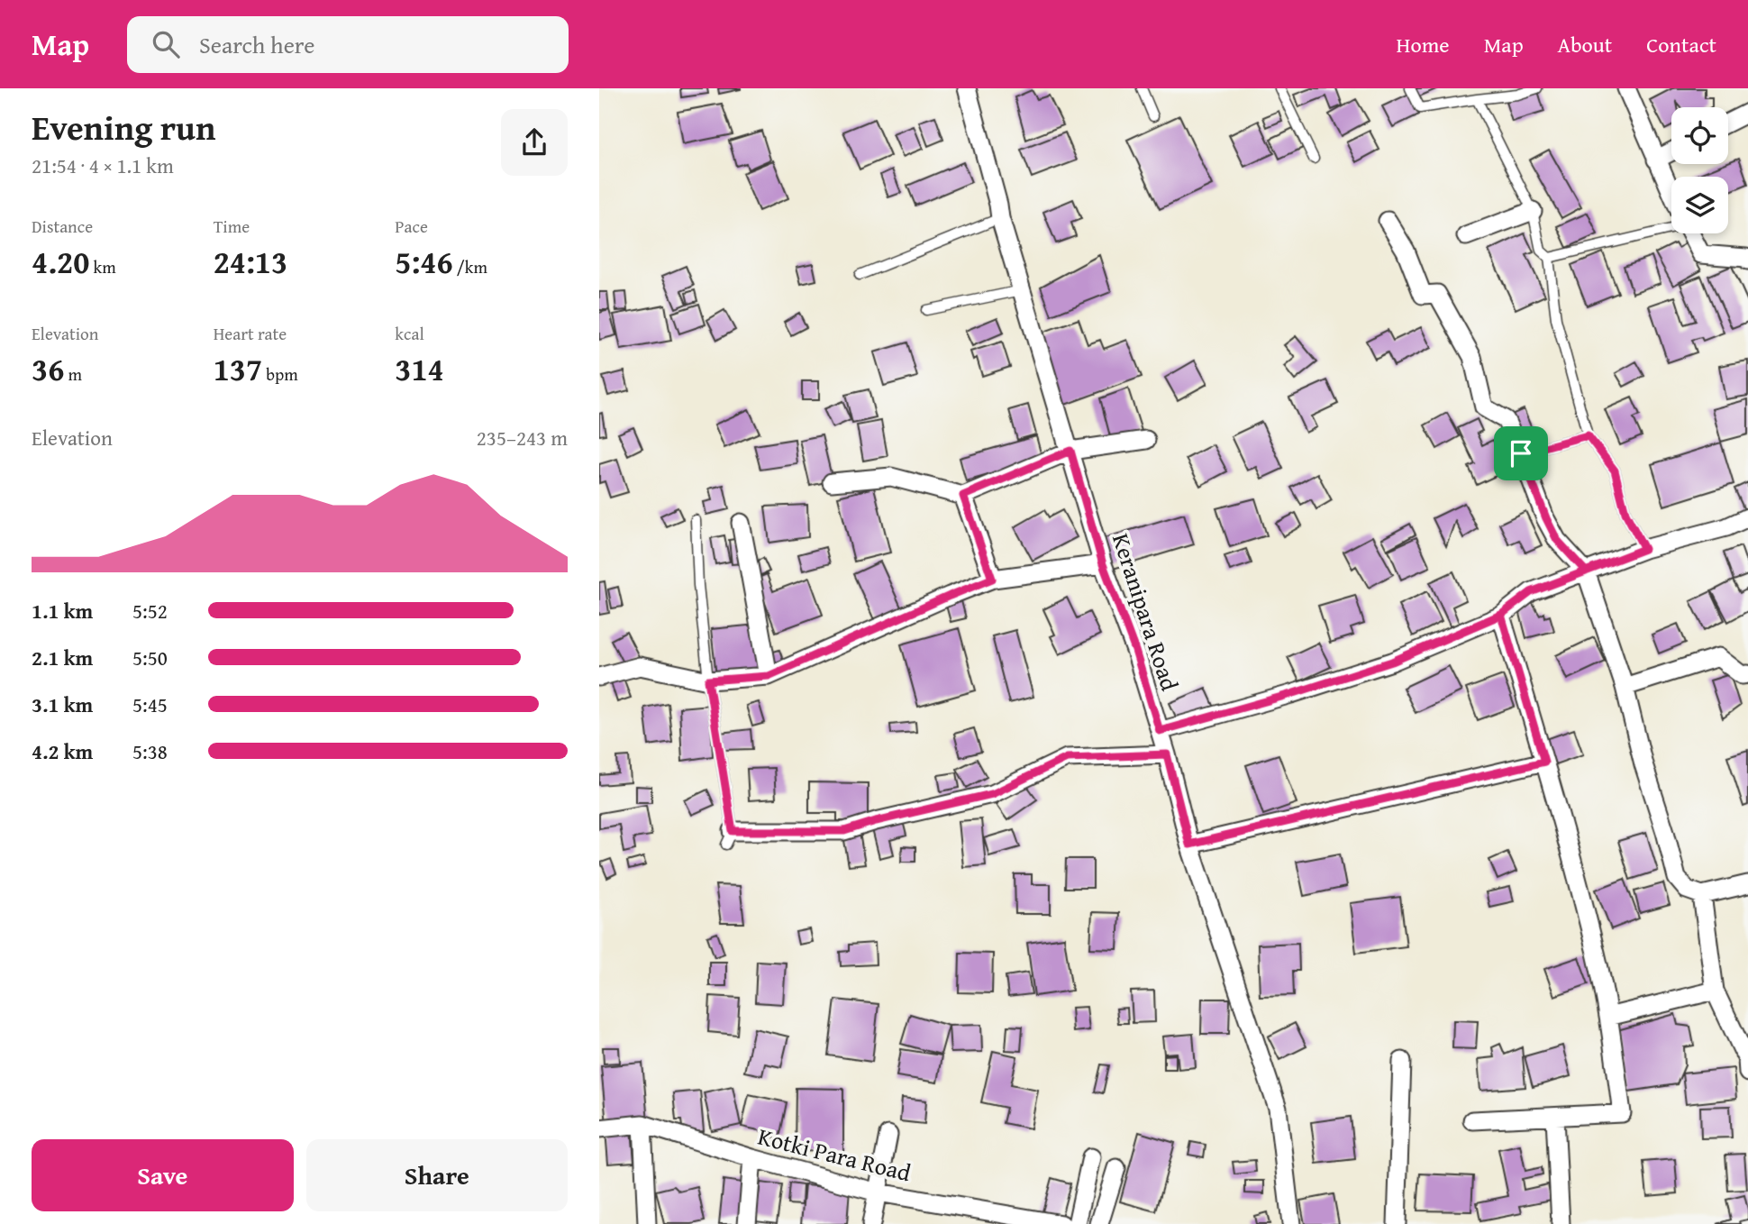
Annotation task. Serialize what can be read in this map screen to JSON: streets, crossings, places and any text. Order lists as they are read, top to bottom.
{
  "streets": {
    "street": ["Keranipara Road", "Kotki Para Road"]
  },
  "page": {
    "header": "Map",
    "search": "Search here",
    "nav": [
      "Home",
      "Map",
      "About",
      "Contact"
    ],
    "heading": ["Evening run", "21:54 · 4 × 1.1 km"],
    "stats": [
      ["Distance", "4.20 km"],
      ["Time", "24:13"],
      ["Pace", "5:46 /km"],
      ["Elevation", "36 m"],
      ["Heart rate", "137 bpm"],
      ["kcal", "314"]
    ],
    "chart": ["Elevation", "235–243 m"],
    "list": [
      {
        "name": "1.1 km",
        "note": "5:52"
      },
      {
        "name": "2.1 km",
        "note": "5:50"
      },
      {
        "name": "3.1 km",
        "note": "5:45"
      },
      {
        "name": "4.2 km",
        "note": "5:38"
      }
    ],
    "buttons": ["Save", "Share"]
  }
}
